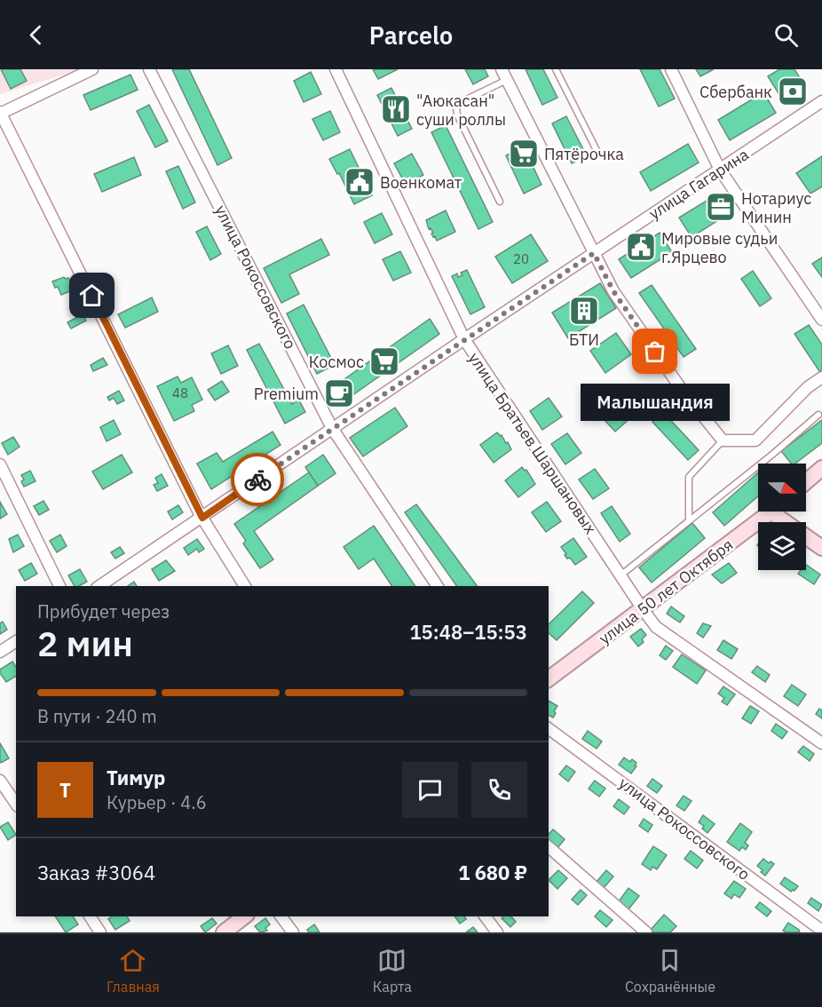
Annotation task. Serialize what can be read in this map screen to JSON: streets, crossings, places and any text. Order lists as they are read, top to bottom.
{
  "streets": {
    "street": [
      "улица Гагарина",
      "улица Рокоссовского",
      "улица Братьев Шаршановых",
      "улица 50 лет Октября"
    ]
  },
  "crossings": [
    ["улица Гагарина", "улица Рокоссовского"],
    ["улица Гагарина", "улица Братьев Шаршановых"],
    ["улица Братьев Шаршановых", "улица 50 лет Октября"]
  ],
  "places": {
    "bank": ["Сбербанк"],
    "restaurant": ["\"Аюкасан\" суши роллы"],
    "supermarket": ["Пятёрочка", "Космос"],
    "public building": ["Военкомат", "Мировые судьи г.Ярцево"],
    "office": ["Нотариус Минин"],
    "building": ["БТИ"],
    "other": ["Малышандия"],
    "cafe": ["Premium"]
  },
  "house_numbers": ["20", "48"],
  "north": "right",
  "page": {
    "header": "Parcelo",
    "bubble": "Малышандия",
    "heading": ["2 мин", "Прибудет через", "15:48–15:53"],
    "panel": [
      "Тимур",
      "Курьер · 4.6",
      "Заказ #3064",
      "1 680 ₽"
    ],
    "bar": "В пути · 240 m",
    "round": "Т",
    "tabs": ["Главная", "Карта", "Сохранённые"]
  }
}
